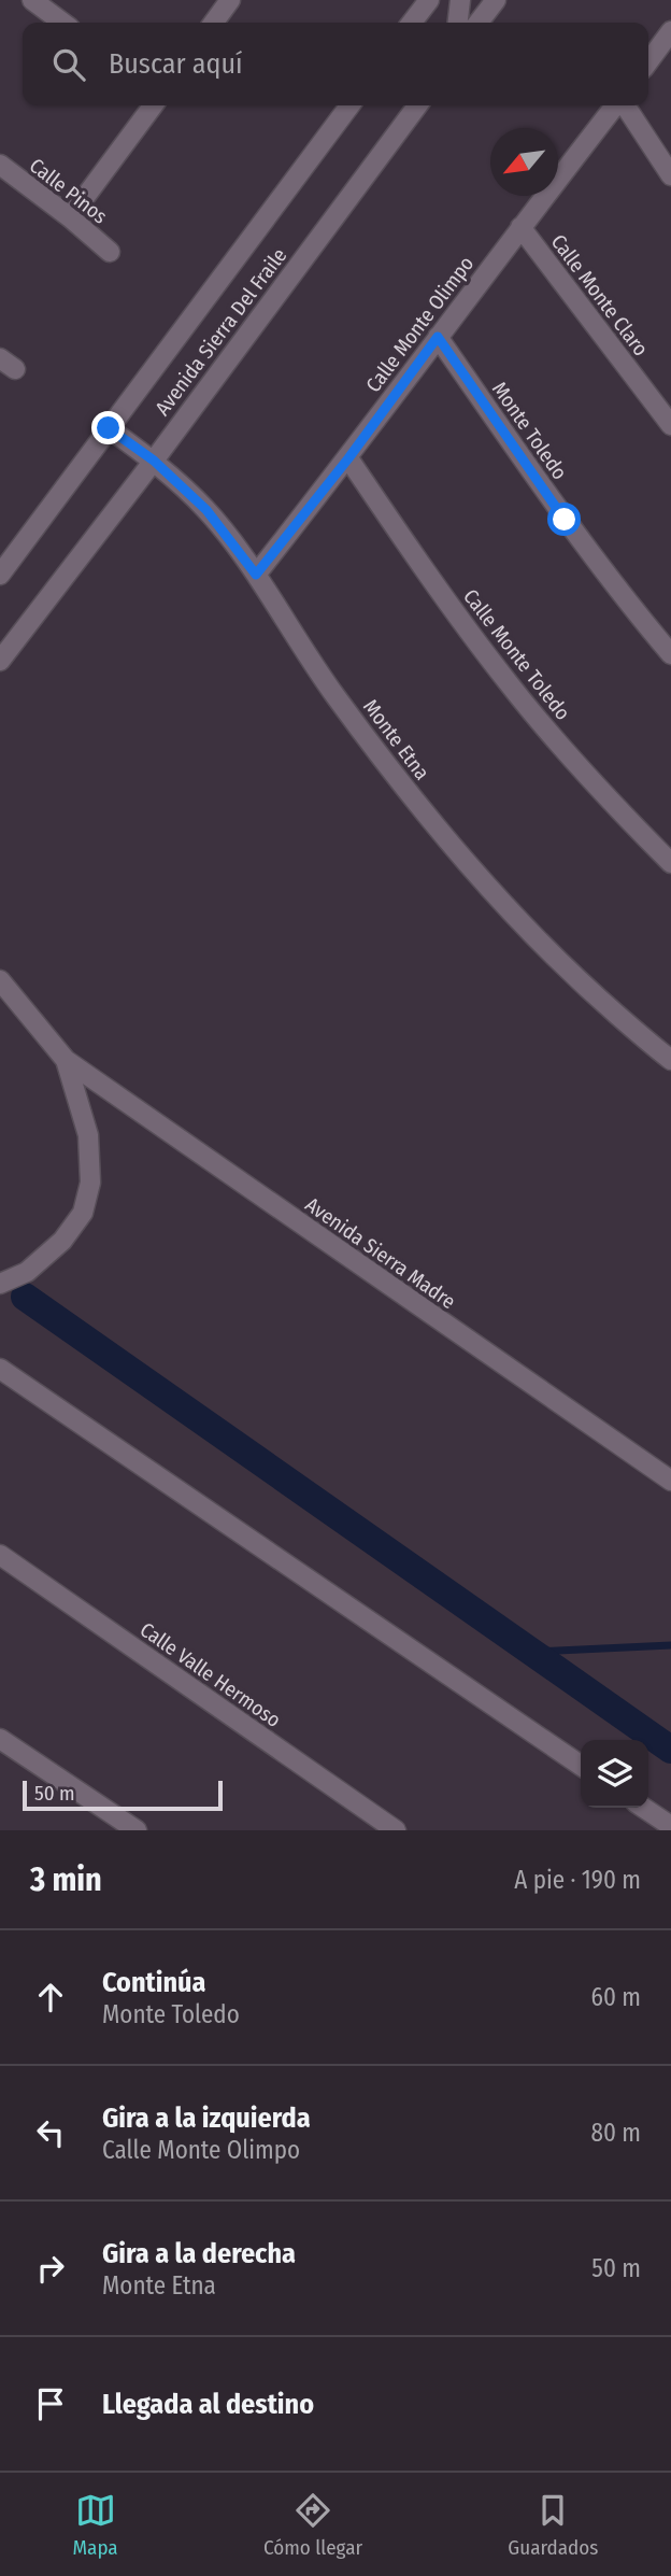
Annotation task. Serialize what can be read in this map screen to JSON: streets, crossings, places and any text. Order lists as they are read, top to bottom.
{
  "streets": {
    "street": [
      "Calle Pinos",
      "Calle Monte Claro",
      "Calle Monte Olimpo",
      "Avenida Sierra Del Fraile",
      "Monte Toledo",
      "Calle Monte Toledo",
      "Monte Etna",
      "Avenida Sierra Madre",
      "Calle Valle Hermoso"
    ]
  },
  "crossings": [
    ["Calle Monte Claro", "Calle Monte Olimpo"],
    ["Calle Monte Olimpo", "Monte Toledo"],
    ["Calle Monte Olimpo", "Calle Monte Toledo"],
    ["Calle Monte Olimpo", "Monte Etna"],
    ["Avenida Sierra Del Fraile", "Monte Etna"]
  ],
  "scale_bar": "50 m",
  "north": "bottom left",
  "page": {
    "search": "Buscar aquí",
    "scale": "50 m",
    "heading": ["3 min", "A pie · 190 m"],
    "list": [
      ["Continúa", "Monte Toledo", "60 m"],
      ["Gira a la izquierda", "Calle Monte Olimpo", "80 m"],
      ["Gira a la derecha", "Monte Etna", "50 m"],
      "Llegada al destino"
    ],
    "nav": ["Mapa", "Cómo llegar", "Guardados"]
  }
}
